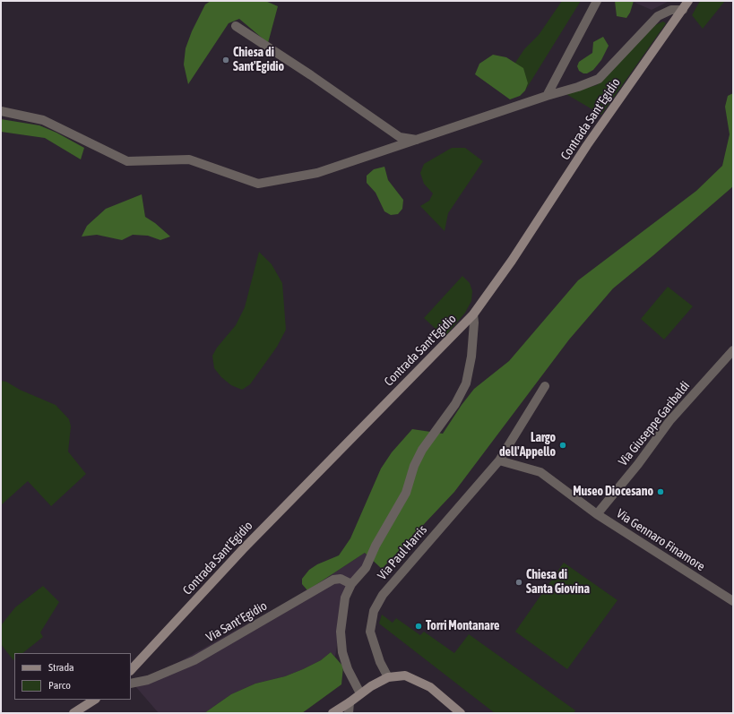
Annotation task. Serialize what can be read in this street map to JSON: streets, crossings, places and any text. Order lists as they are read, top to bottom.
{
  "streets": {
    "street": [
      "Contrada Sant'Egidio",
      "Via Giuseppe Garibaldi",
      "Via Gennaro Finamore",
      "Via Paul Harris",
      "Via Sant'Egidio"
    ]
  },
  "crossings": [
    ["Via Giuseppe Garibaldi", "Via Gennaro Finamore"],
    ["Via Gennaro Finamore", "Via Paul Harris"]
  ],
  "places": [
    "Chiesa di Sant'Egidio",
    "Largo dell'Appello",
    "Museo Diocesano",
    "Chiesa di Santa Giovina",
    "Torri Montanare"
  ],
  "legend": ["Strada", "Parco"]
}
